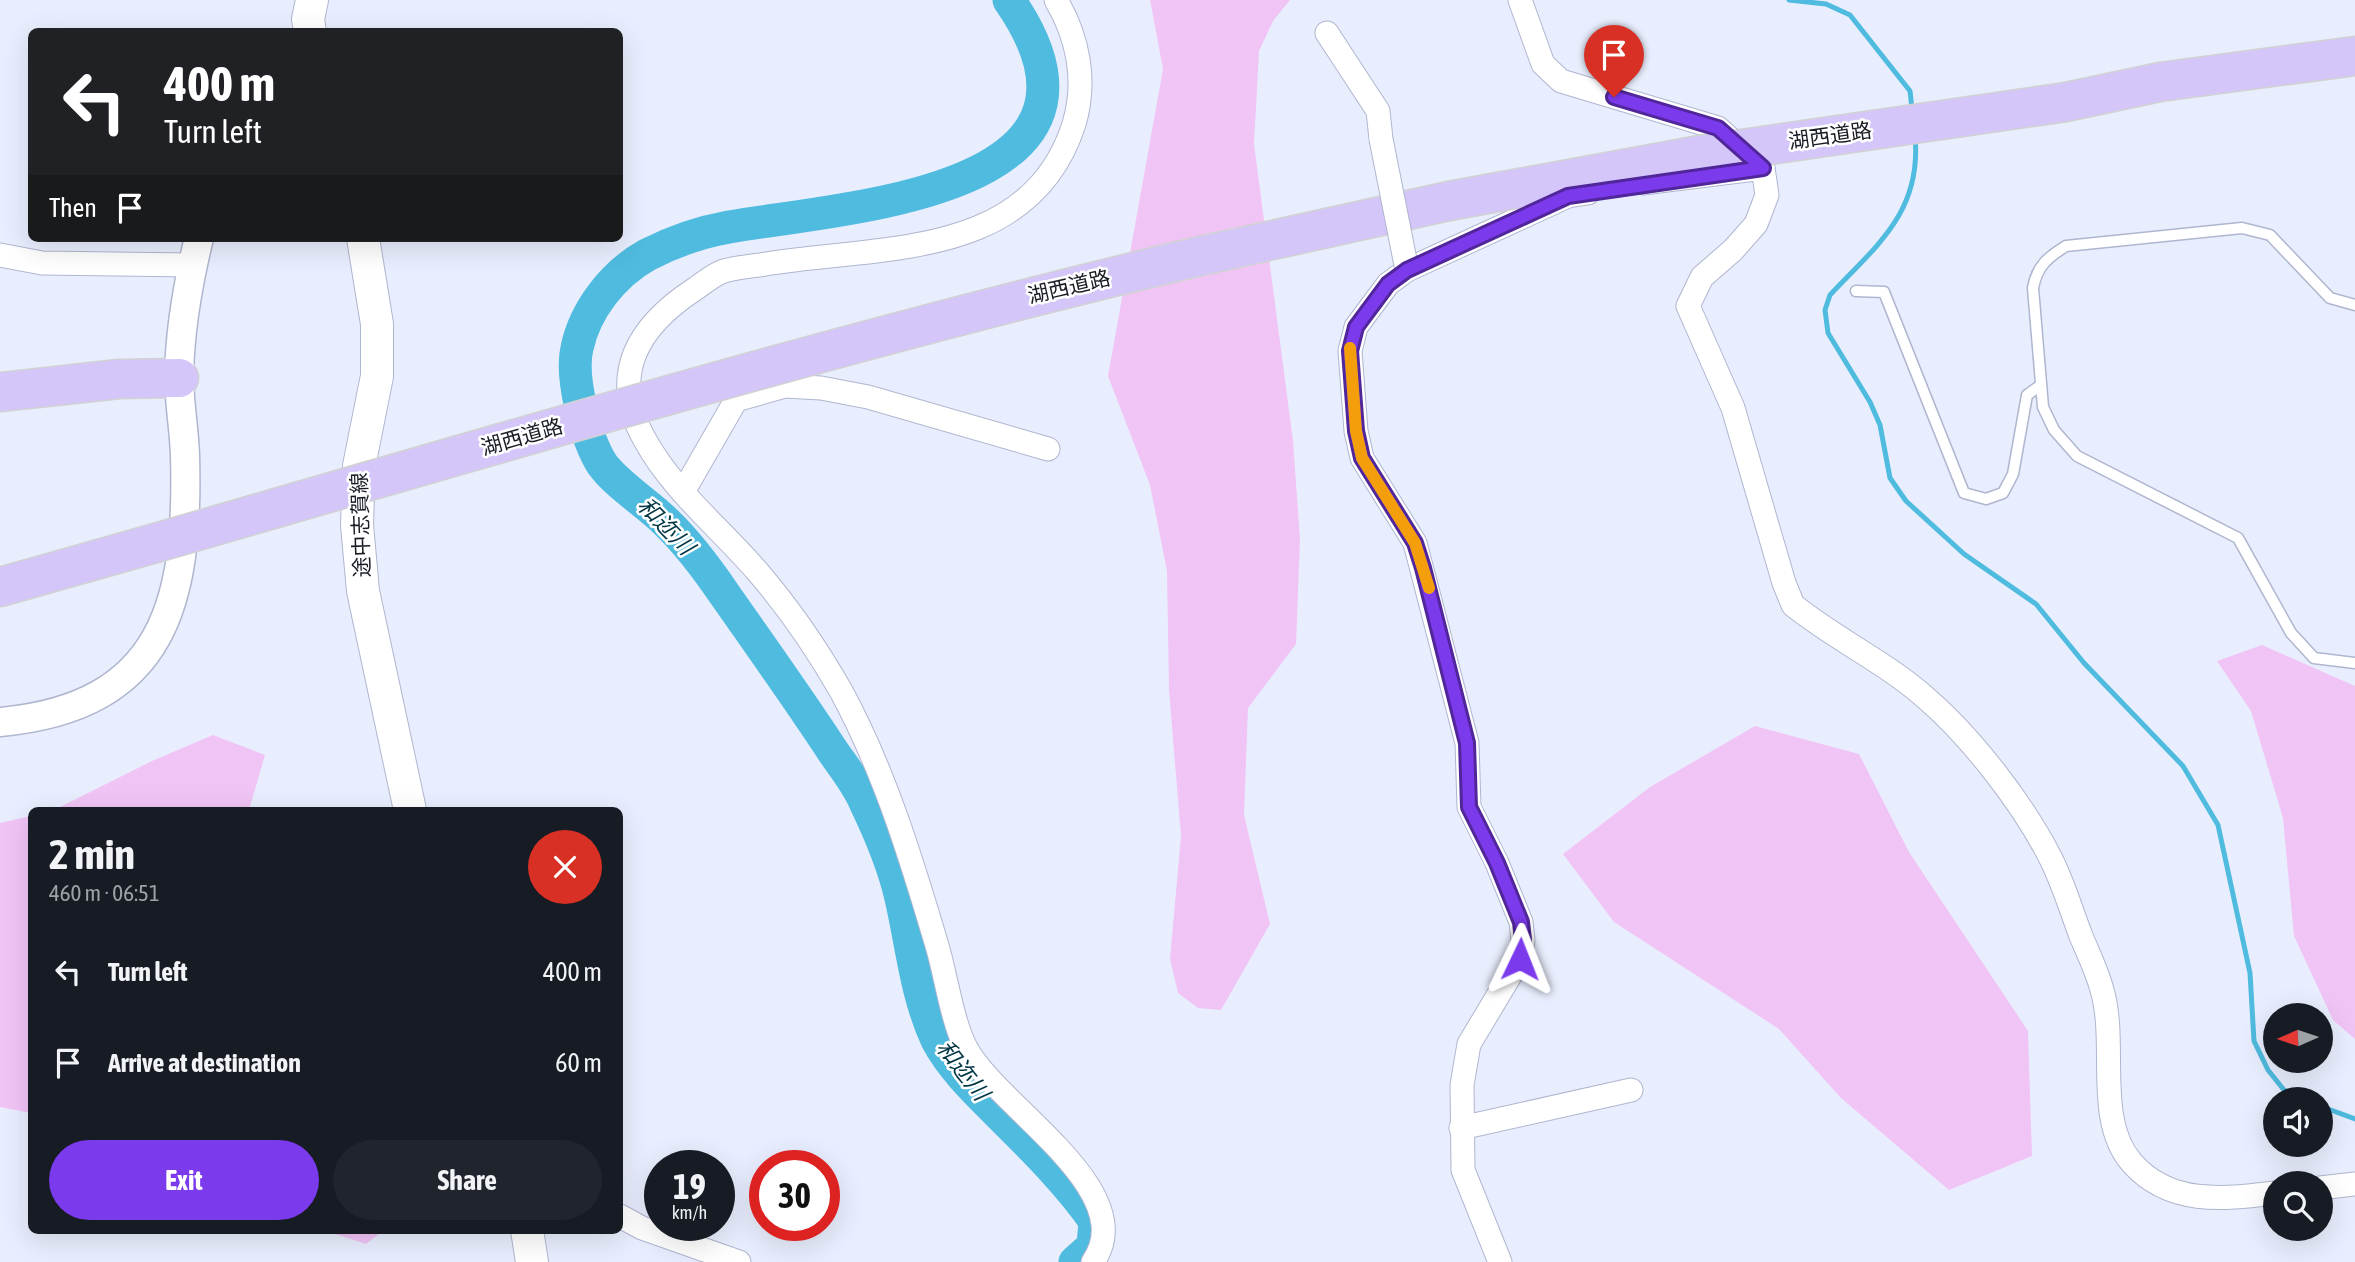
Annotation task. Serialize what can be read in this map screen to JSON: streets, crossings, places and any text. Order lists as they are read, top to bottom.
{
  "streets": {
    "highway": ["湖西道路"],
    "main road": ["途中志賀線"]
  },
  "water": ["和迩川"],
  "north": "left",
  "page": {
    "turn": ["400 m", "Turn left"],
    "then": "Then",
    "heading": ["2 min", "460 m · 06:51"],
    "list": [
      {
        "name": "Turn left",
        "value": "400 m"
      },
      {
        "name": "Arrive at destination",
        "value": "60 m"
      }
    ],
    "buttons": ["Exit", "Share"],
    "speed": "19 km/h",
    "limit": "30"
  }
}
